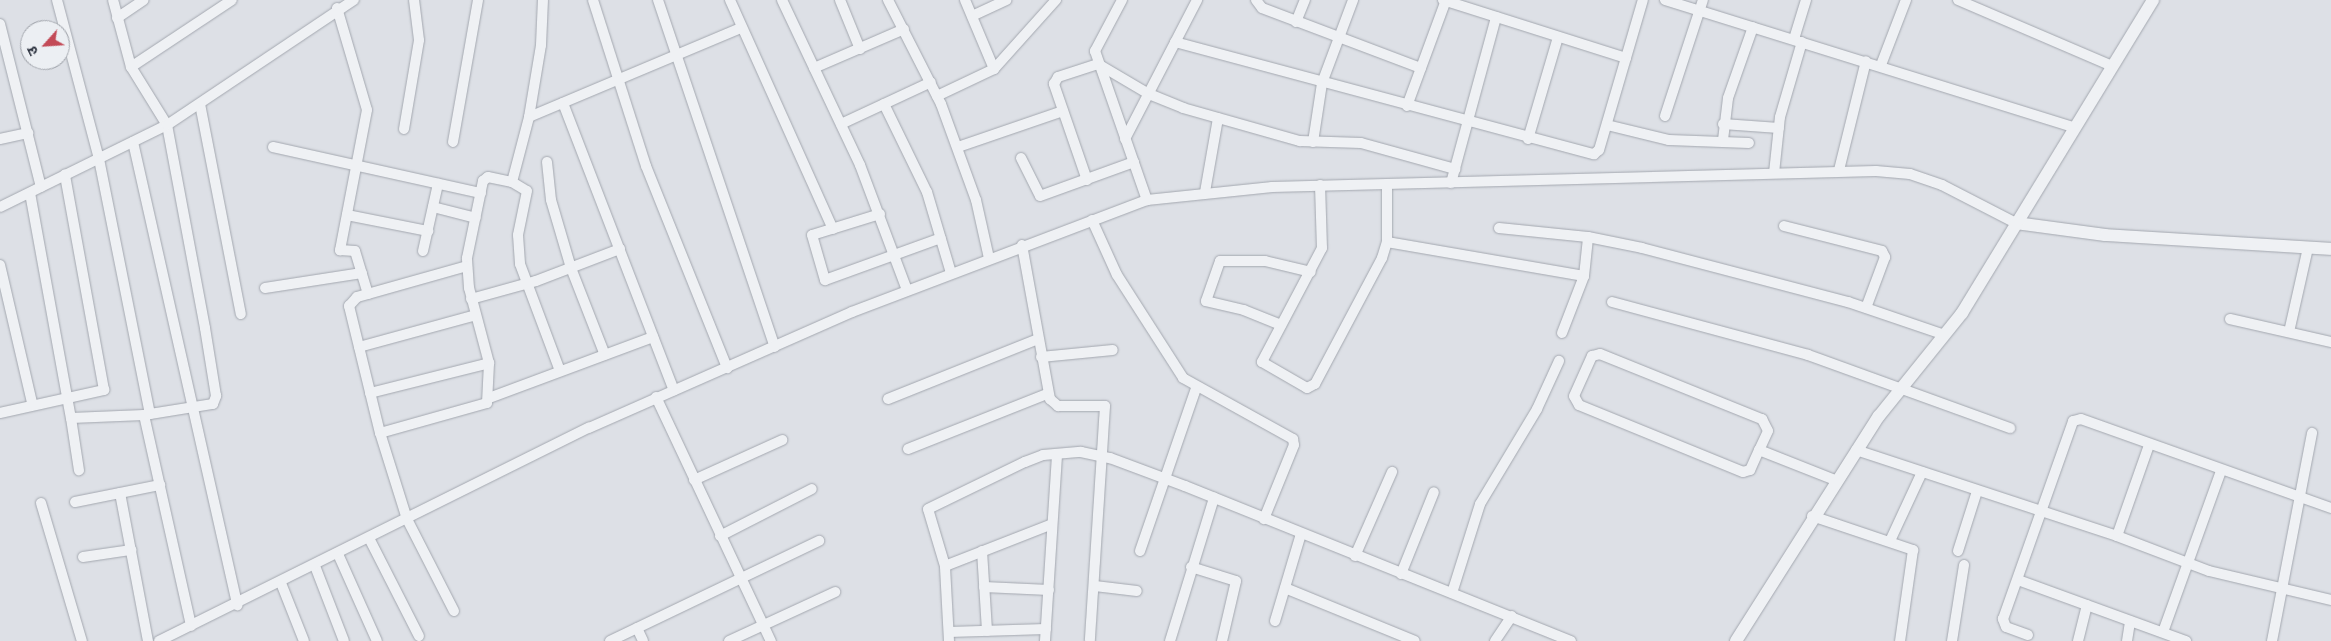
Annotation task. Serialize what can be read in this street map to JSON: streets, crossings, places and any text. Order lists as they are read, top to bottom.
{
  "north": "bottom left"
}
